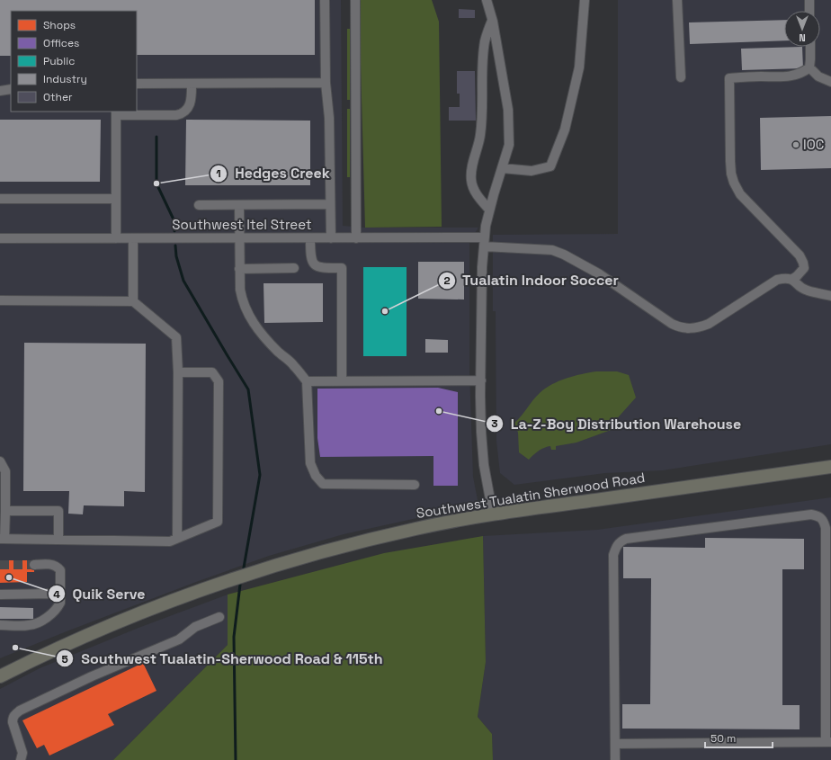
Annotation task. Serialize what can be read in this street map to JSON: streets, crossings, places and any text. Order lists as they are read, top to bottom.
{
  "streets": {
    "highway": ["Southwest Tualatin Sherwood Road"],
    "street": ["Southwest Itel Street"]
  },
  "places": [
    "IOC",
    "Hedges Creek",
    "Tualatin Indoor Soccer",
    "La-Z-Boy Distribution Warehouse",
    "Quik Serve",
    "Southwest Tualatin-Sherwood Road & 115th"
  ],
  "legend": [
    "Shops",
    "Offices",
    "Public",
    "Industry",
    "Other"
  ],
  "scale_bar": "50 m",
  "north": "bottom"
}
